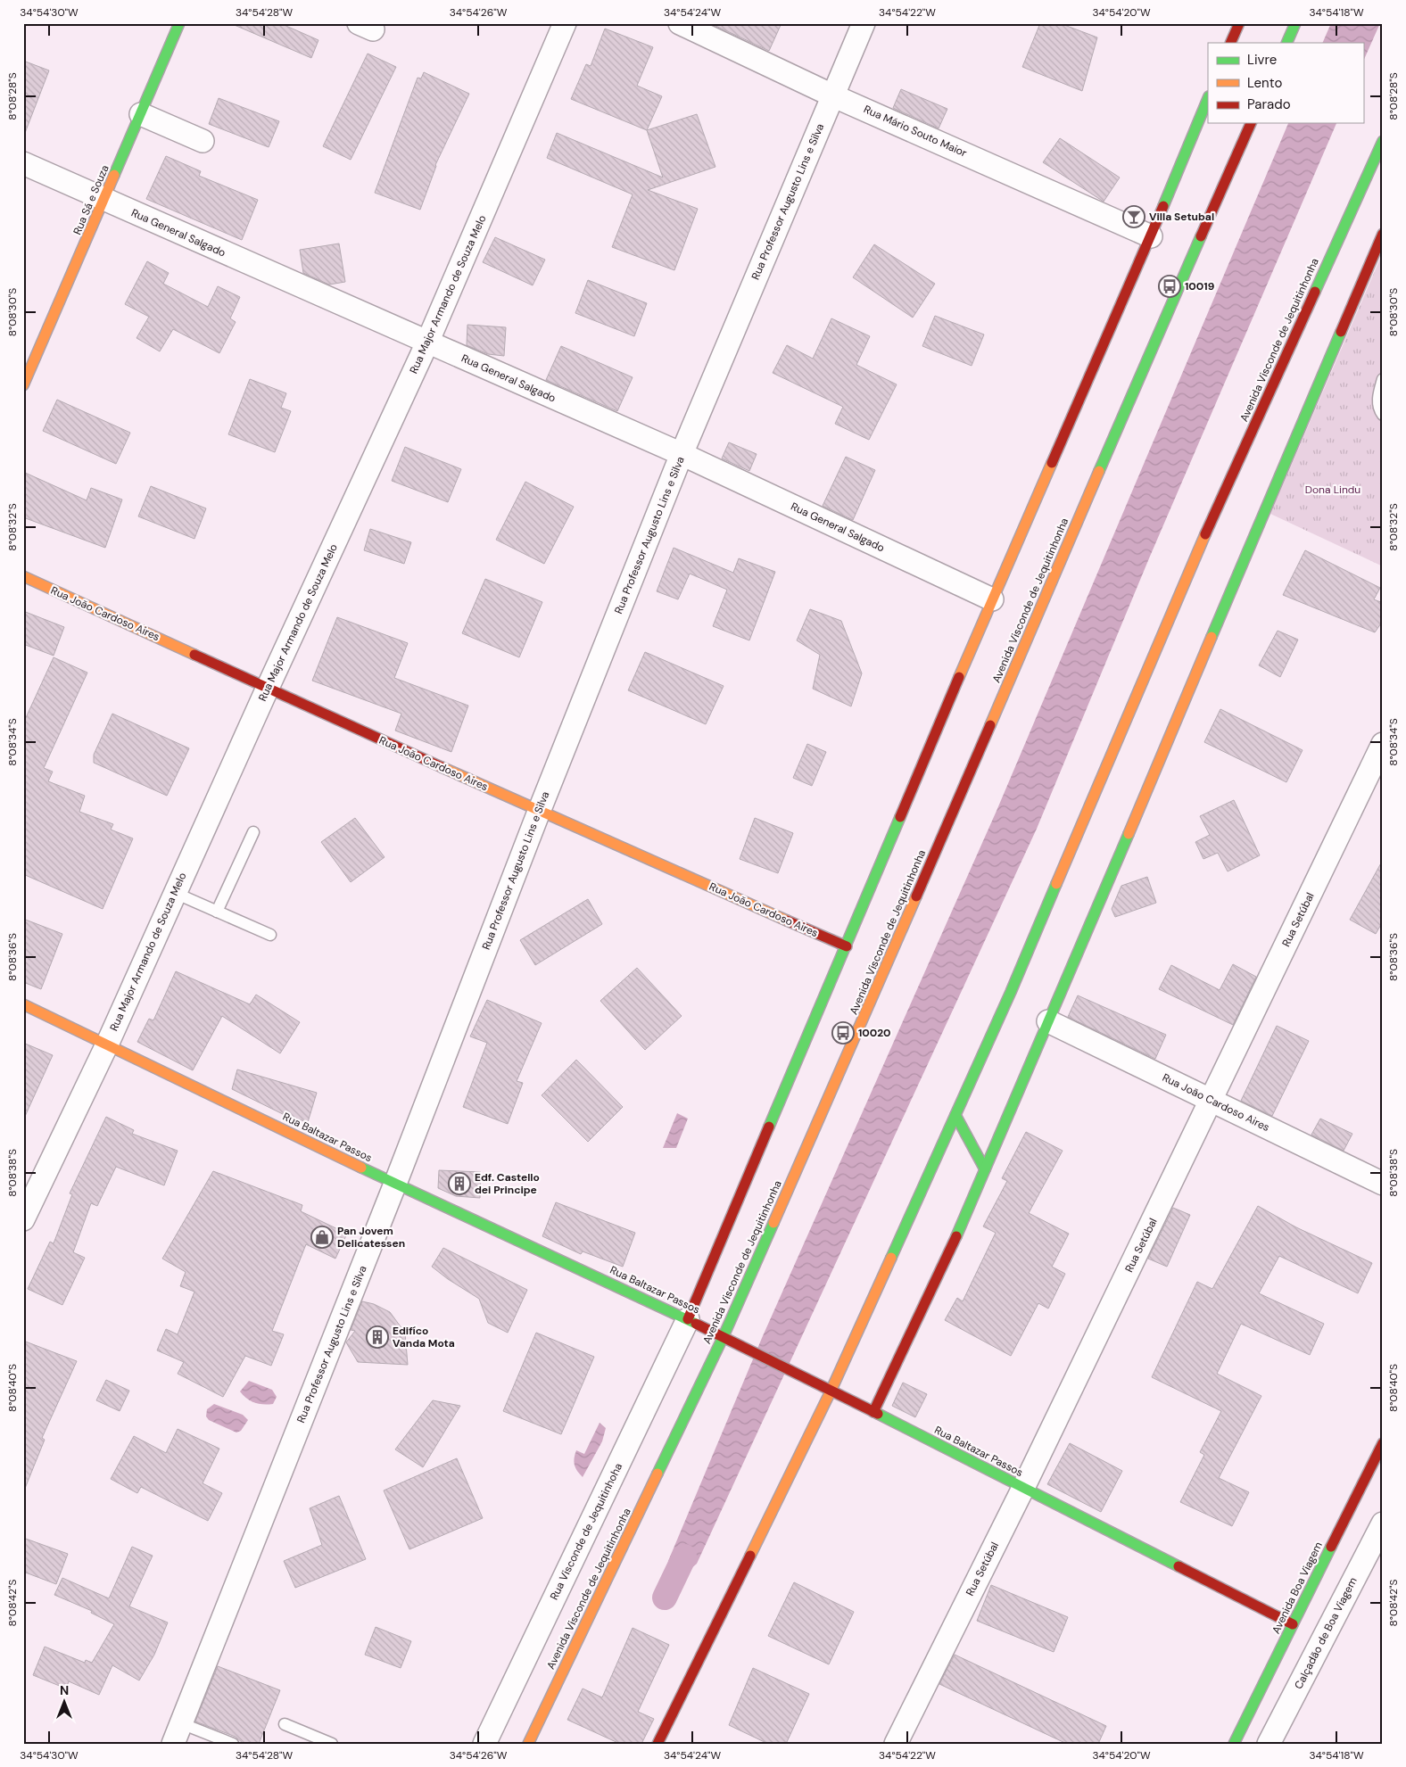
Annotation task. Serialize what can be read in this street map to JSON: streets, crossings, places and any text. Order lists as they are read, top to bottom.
{
  "streets": {
    "street": [
      "Rua Mário Souto Maior",
      "Rua Sá e Souza",
      "Rua Professor Augusto Lins e Silva",
      "Rua General Salgado",
      "Rua Major Armando de Souza Melo",
      "Avenida Visconde de Jequitinhonha",
      "Rua João Cardoso Aires",
      "Rua Setúbal",
      "Rua Baltazar Passos",
      "Rua Visconde de Jequitinhoha",
      "Avenida Boa Viagem",
      "Calçadão de Boa Viagem"
    ]
  },
  "crossings": [
    ["Rua Mário Souto Maior", "Rua Professor Augusto Lins e Silva"],
    ["Rua Sá e Souza", "Rua General Salgado"],
    ["Rua Professor Augusto Lins e Silva", "Rua General Salgado"],
    ["Rua Professor Augusto Lins e Silva", "Rua João Cardoso Aires"],
    ["Rua Professor Augusto Lins e Silva", "Rua Baltazar Passos"],
    ["Rua General Salgado", "Rua Major Armando de Souza Melo"],
    ["Rua Major Armando de Souza Melo", "Rua João Cardoso Aires"],
    ["Rua Major Armando de Souza Melo", "Rua Baltazar Passos"],
    ["Avenida Visconde de Jequitinhonha", "Rua Baltazar Passos"],
    ["Rua João Cardoso Aires", "Rua Setúbal"],
    ["Rua Setúbal", "Rua Baltazar Passos"],
    ["Rua Baltazar Passos", "Rua Visconde de Jequitinhoha"],
    ["Rua Baltazar Passos", "Avenida Boa Viagem"]
  ],
  "parks": ["Dona Lindu"],
  "places": {
    "bar": ["Villa Setubal"],
    "bus stop": ["10019", "10020"],
    "building": ["Edf. Castello dei Principe", "Edifíco Vanda Mota"],
    "shop": ["Pan Jovem Delicatessen"]
  },
  "legend": ["Livre", "Lento", "Parado"],
  "north": "top",
  "coordinates": [
    "34°54'30\"W",
    "34°54'28\"W",
    "34°54'26\"W",
    "34°54'24\"W",
    "34°54'22\"W",
    "34°54'20\"W",
    "34°54'18\"W",
    "8°08'28\"S",
    "8°08'30\"S",
    "8°08'32\"S",
    "8°08'34\"S",
    "8°08'36\"S",
    "8°08'38\"S",
    "8°08'40\"S",
    "8°08'42\"S"
  ]
}
